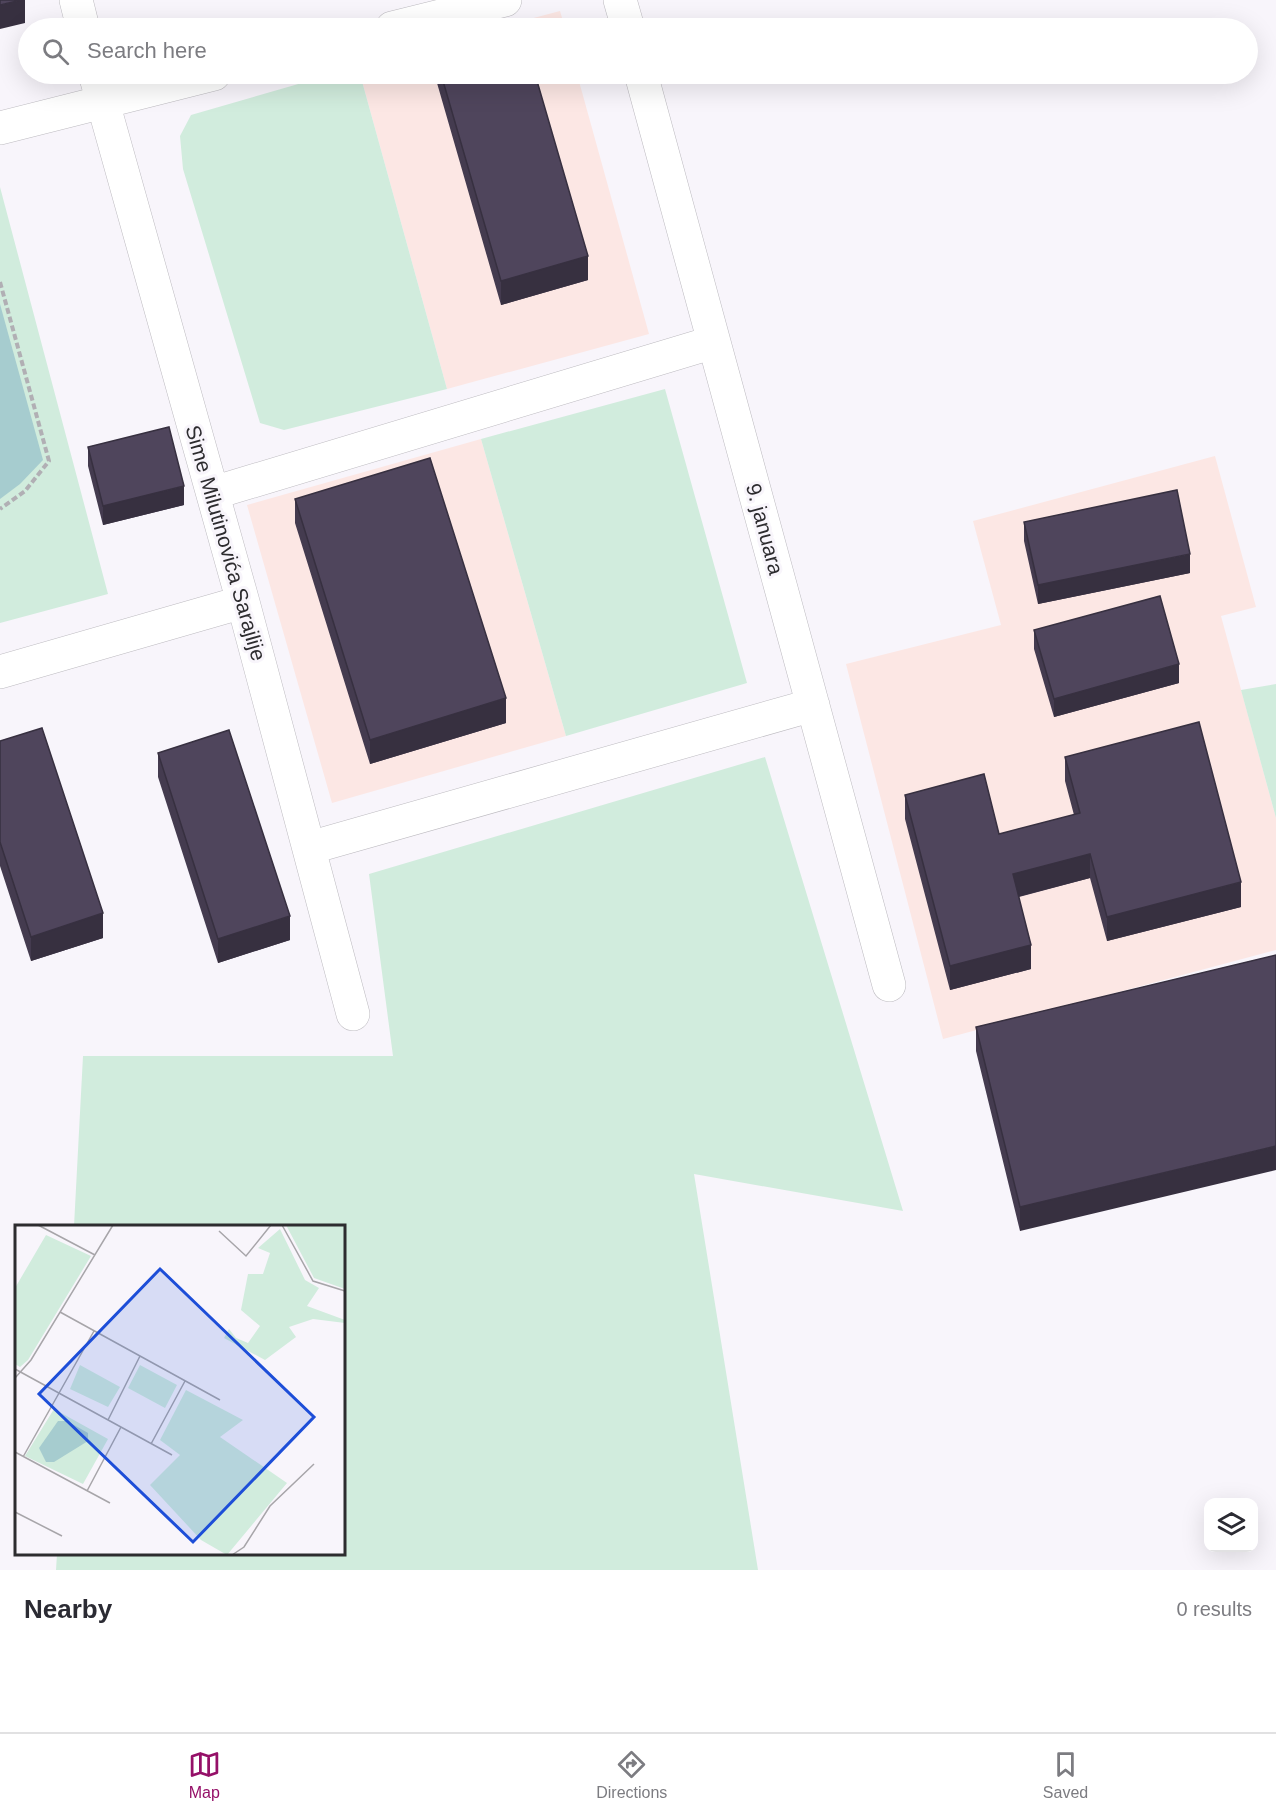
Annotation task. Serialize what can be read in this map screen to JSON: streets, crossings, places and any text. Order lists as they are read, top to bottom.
{
  "streets": {
    "street": ["9. januara", "Sime Milutinovića Sarajlije"]
  },
  "page": {
    "search": "Search here",
    "heading": ["Nearby", "0 results"],
    "nav": ["Map", "Directions", "Saved"]
  }
}
